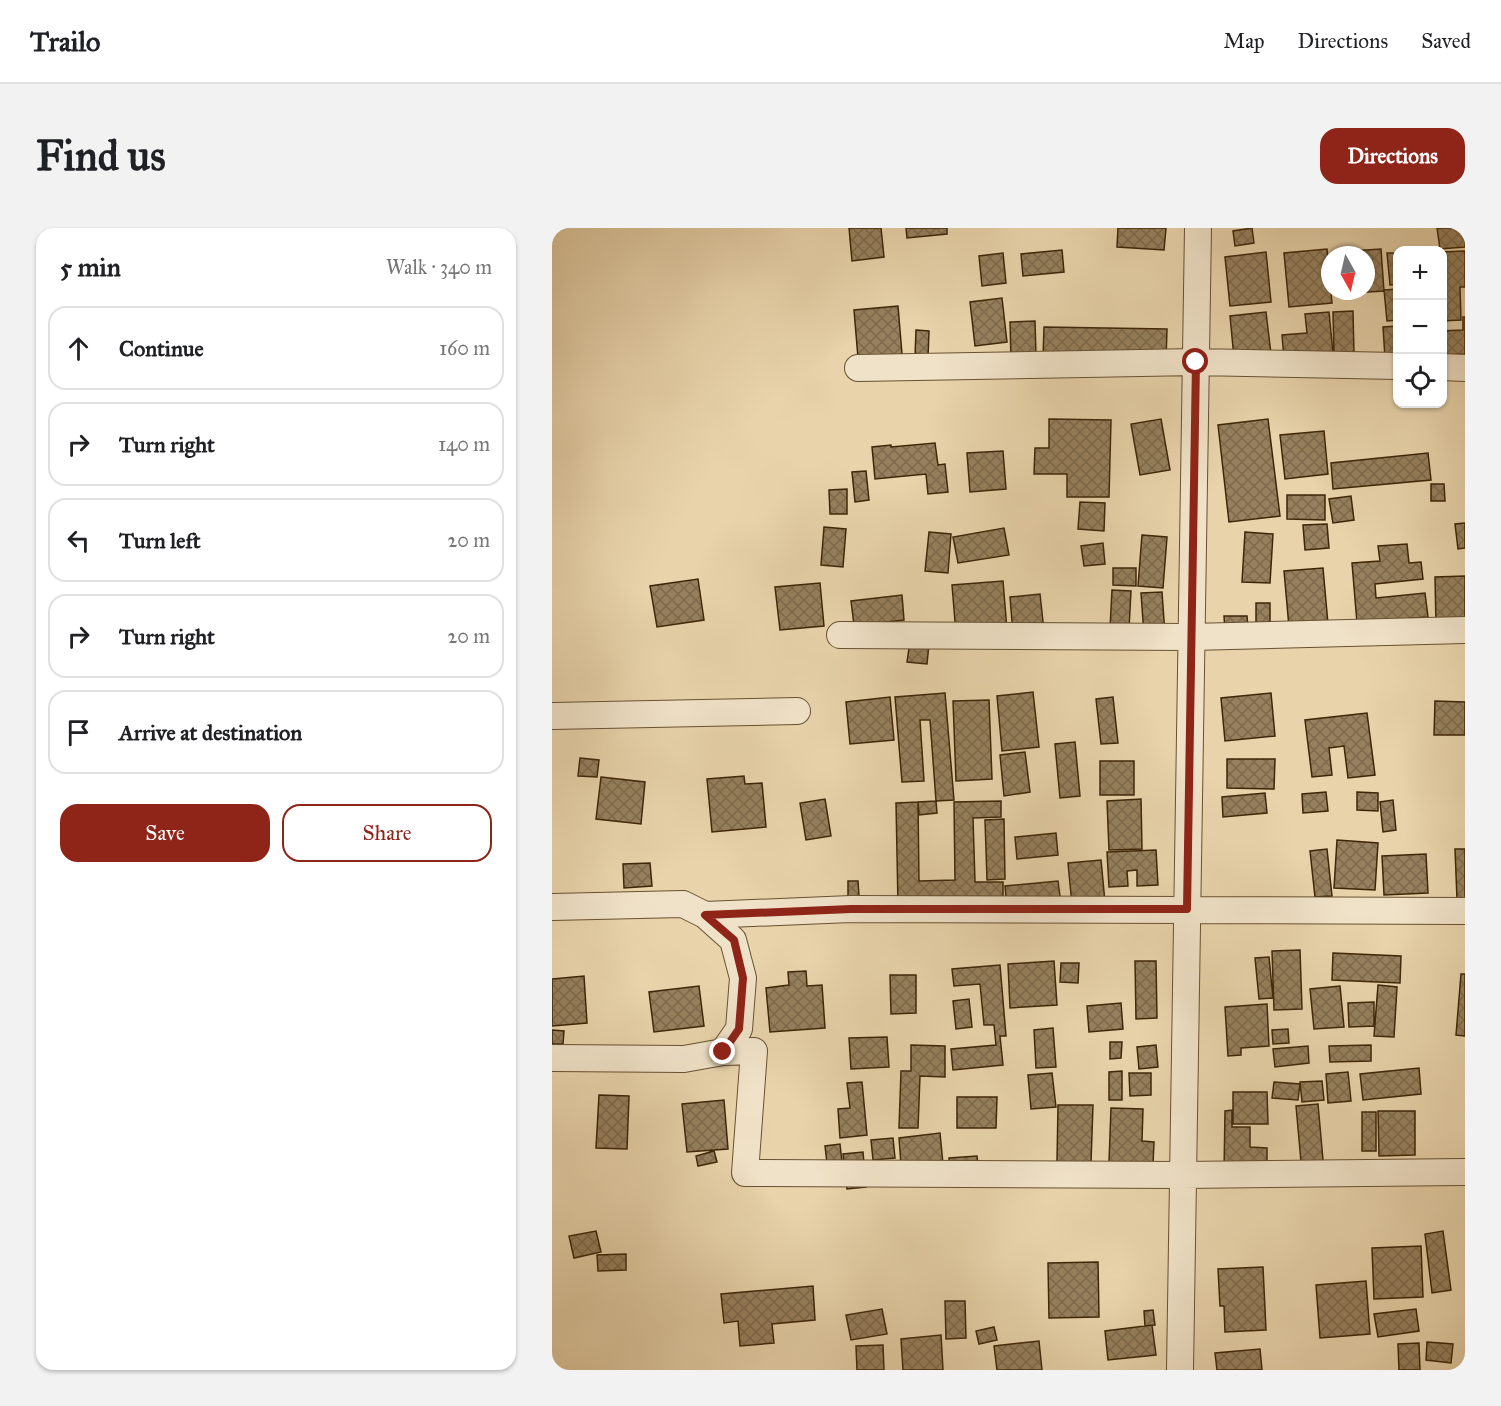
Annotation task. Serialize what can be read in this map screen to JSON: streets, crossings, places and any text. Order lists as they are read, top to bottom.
{
  "north": "bottom",
  "page": {
    "header": "Trailo",
    "nav": ["Map", "Directions", "Saved"],
    "buttons": [
      "Directions",
      ["Save", "Share"]
    ],
    "title": "Find us",
    "heading": ["5 min", "Walk · 340 m"],
    "map_buttons": ["+", "−"],
    "list": [
      ["Continue", "160 m"],
      ["Turn right", "140 m"],
      ["Turn left", "20 m"],
      ["Turn right", "20 m"],
      "Arrive at destination"
    ]
  }
}
